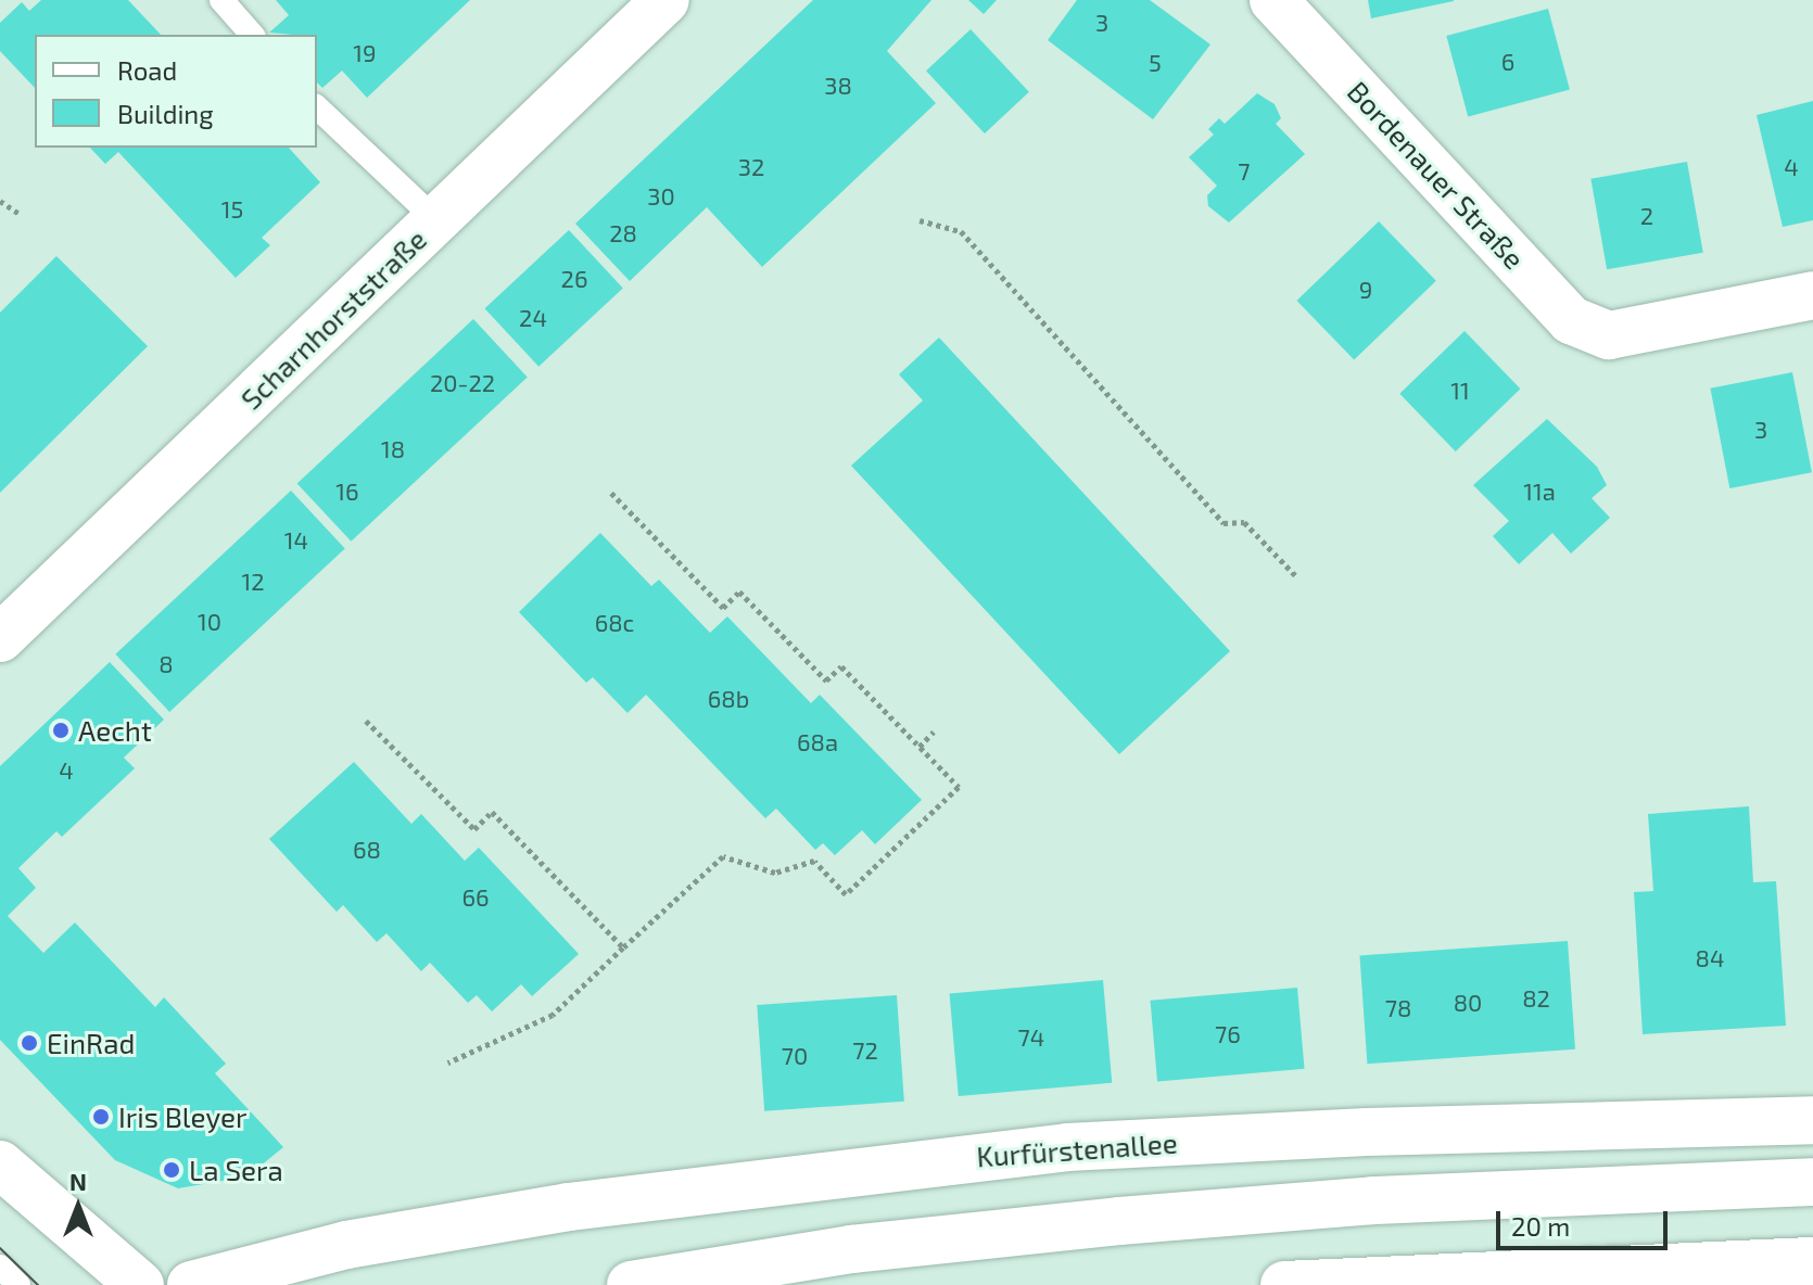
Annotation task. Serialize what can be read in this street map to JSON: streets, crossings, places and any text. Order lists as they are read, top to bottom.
{
  "streets": {
    "main road": ["Bordenauer Straße", "Scharnhorststraße", "Kurfürstenallee"]
  },
  "places": [
    "Aecht",
    "EinRad",
    "Iris Bleyer",
    "La Sera"
  ],
  "house_numbers": [
    "3",
    "19",
    "6",
    "5",
    "38",
    "32",
    "4",
    "7",
    "30",
    "15",
    "2",
    "28",
    "26",
    "9",
    "24",
    "20-22",
    "11",
    "3",
    "18",
    "16",
    "11a",
    "14",
    "12",
    "10",
    "68c",
    "8",
    "68b",
    "68a",
    "4",
    "68",
    "66",
    "84",
    "82",
    "80",
    "78",
    "76",
    "74",
    "72",
    "70"
  ],
  "legend": ["Road", "Building"],
  "scale_bar": "20 m",
  "north": "top"
}
